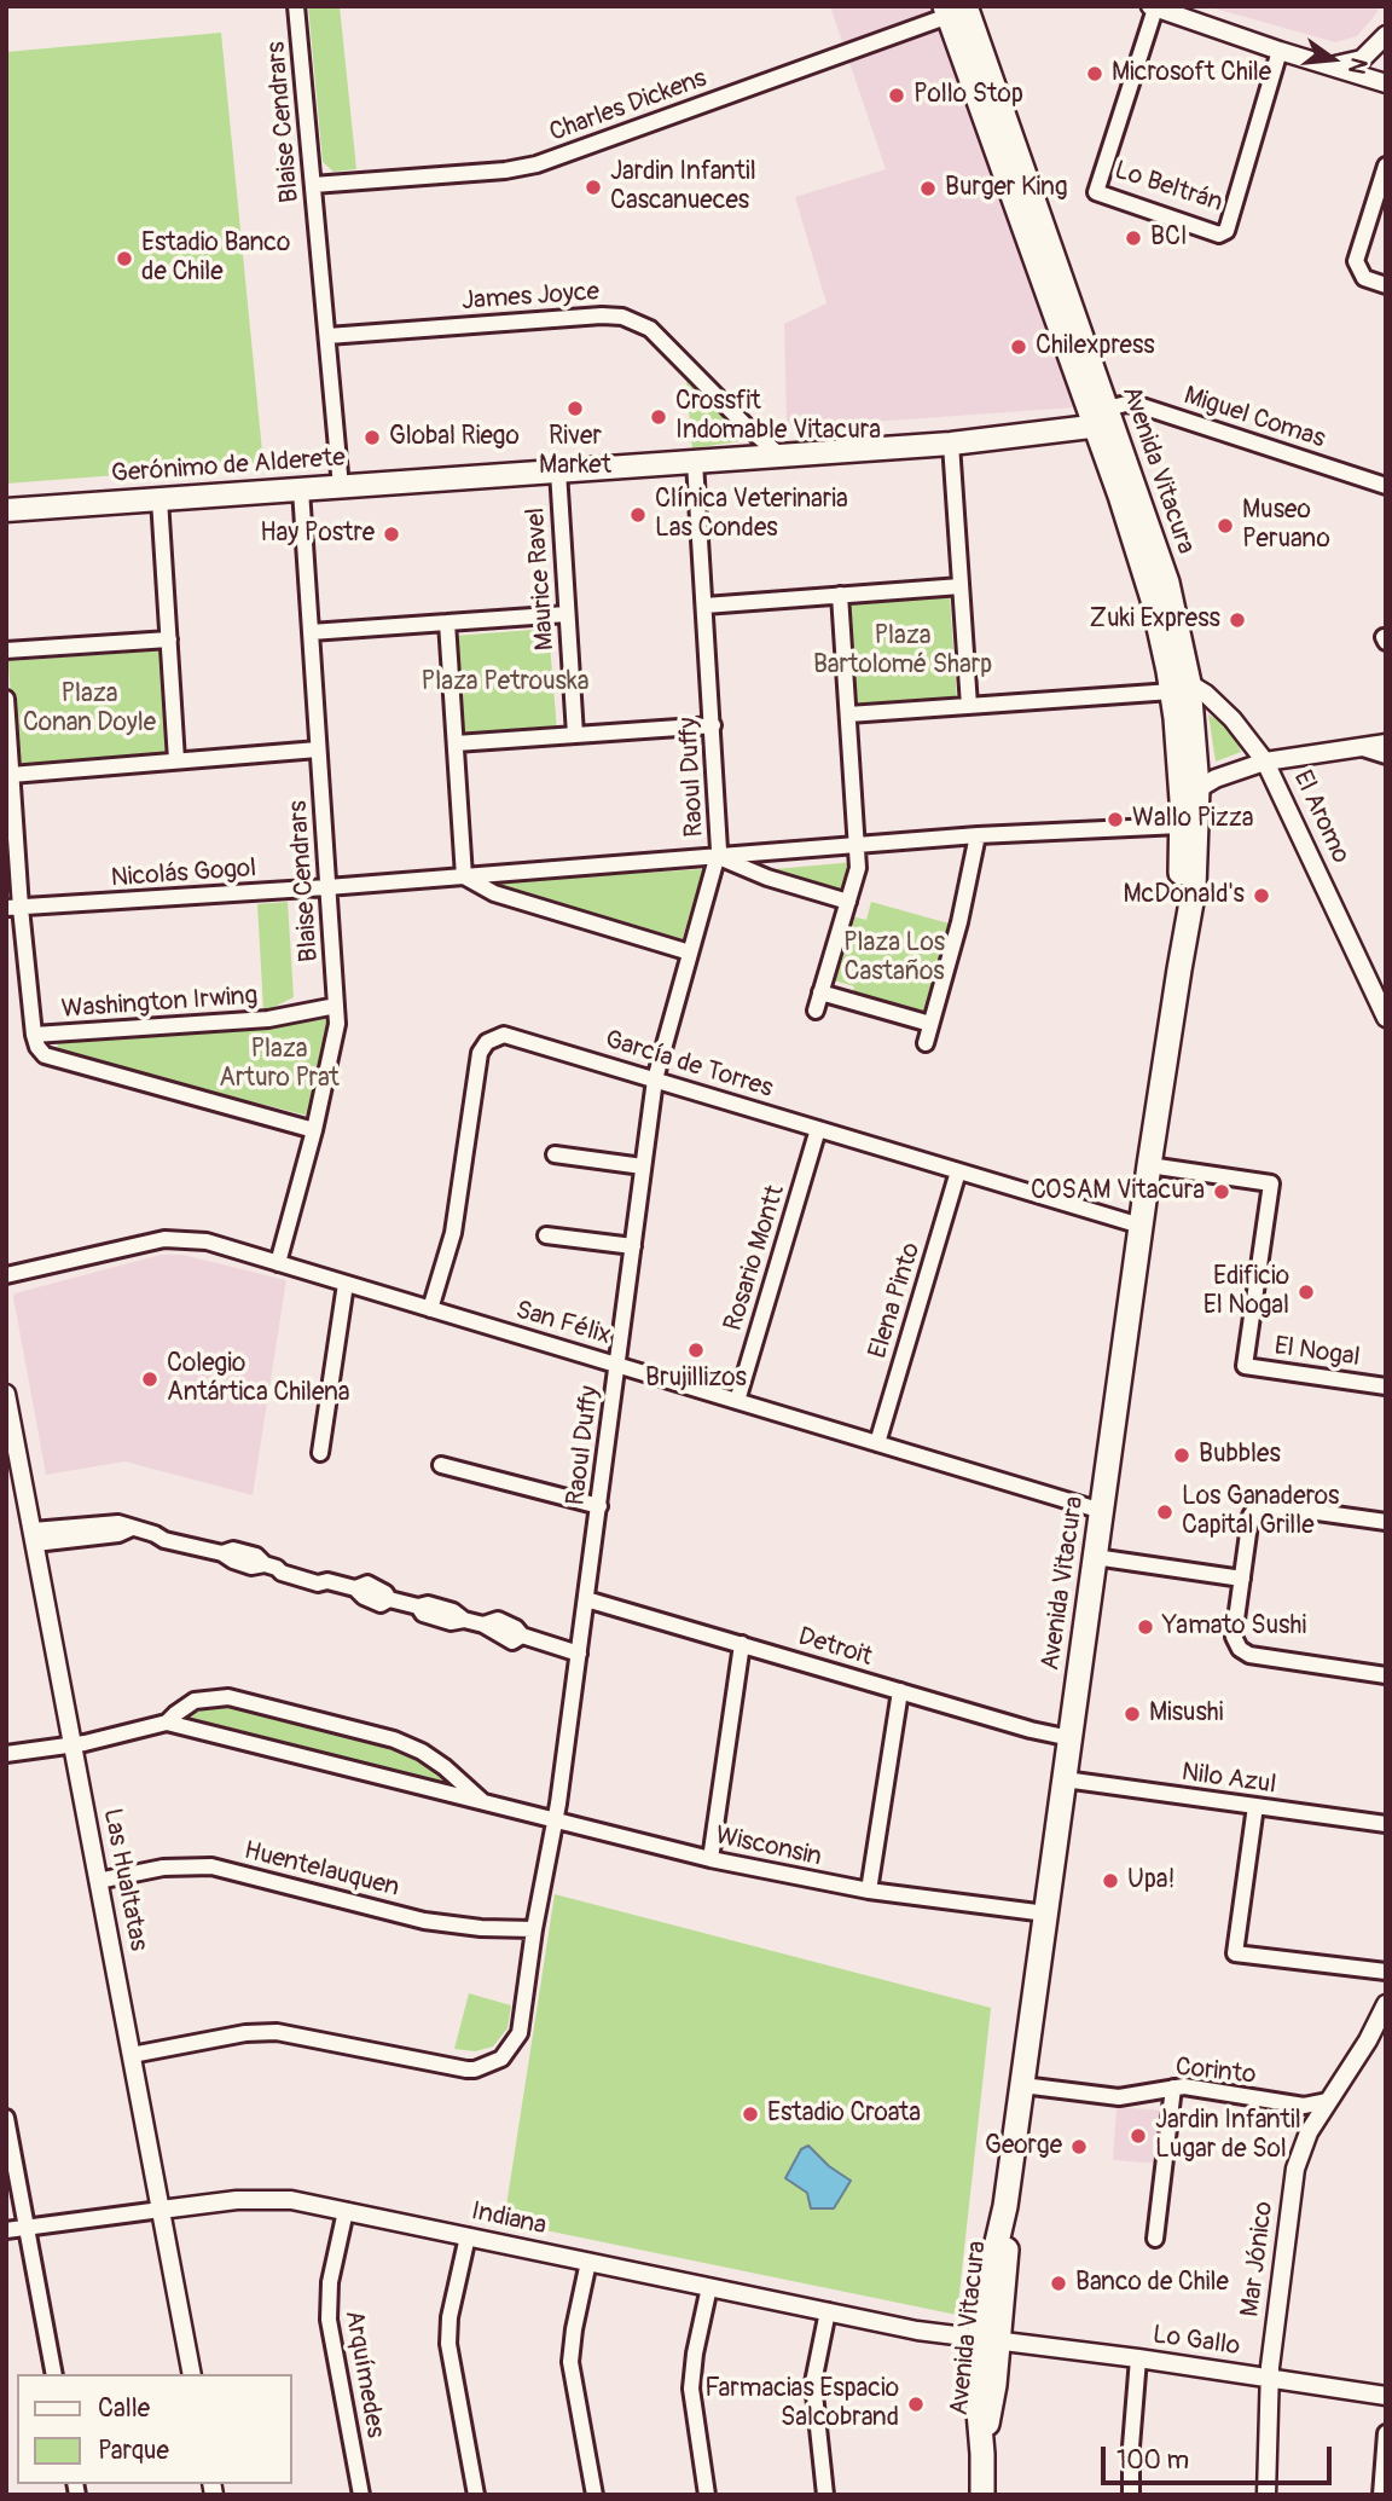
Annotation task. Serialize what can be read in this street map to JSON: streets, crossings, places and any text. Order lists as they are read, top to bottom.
{
  "streets": {
    "main road": ["Gerónimo de Alderete", "Avenida Vitacura"],
    "street": [
      "Charles Dickens",
      "Blaise Cendrars",
      "Lo Beltrán",
      "James Joyce",
      "Miguel Comas",
      "Maurice Ravel",
      "Raoul Duffy",
      "El Aromo",
      "Nicolás Gogol",
      "Washington Irwing",
      "García de Torres",
      "Rosario Montt",
      "Elena Pinto",
      "San Félix",
      "El Nogal",
      "Detroit",
      "Nilo Azul",
      "Wisconsin",
      "Huentelauquen",
      "Las Hualtatas",
      "Corinto",
      "Indiana",
      "Mar Jónico",
      "Lo Gallo",
      "Arquímedes"
    ]
  },
  "crossings": [
    ["Charles Dickens", "Blaise Cendrars"],
    ["Charles Dickens", "Avenida Vitacura"],
    ["Blaise Cendrars", "James Joyce"],
    ["Blaise Cendrars", "Gerónimo de Alderete"],
    ["Blaise Cendrars", "Nicolás Gogol"],
    ["Blaise Cendrars", "Washington Irwing"],
    ["Blaise Cendrars", "San Félix"],
    ["James Joyce", "Gerónimo de Alderete"],
    ["Miguel Comas", "Gerónimo de Alderete"],
    ["Miguel Comas", "Avenida Vitacura"],
    ["Gerónimo de Alderete", "Avenida Vitacura"],
    ["Gerónimo de Alderete", "Maurice Ravel"],
    ["Gerónimo de Alderete", "Raoul Duffy"],
    ["Avenida Vitacura", "El Aromo"],
    ["Avenida Vitacura", "Nicolás Gogol"],
    ["Avenida Vitacura", "García de Torres"],
    ["Avenida Vitacura", "San Félix"],
    ["Avenida Vitacura", "El Nogal"],
    ["Avenida Vitacura", "Detroit"],
    ["Avenida Vitacura", "Nilo Azul"],
    ["Avenida Vitacura", "Wisconsin"],
    ["Avenida Vitacura", "Corinto"],
    ["Avenida Vitacura", "Indiana"],
    ["Avenida Vitacura", "Lo Gallo"],
    ["Raoul Duffy", "Nicolás Gogol"],
    ["Raoul Duffy", "García de Torres"],
    ["Raoul Duffy", "San Félix"],
    ["Raoul Duffy", "Detroit"],
    ["Raoul Duffy", "Wisconsin"],
    ["Raoul Duffy", "Huentelauquen"],
    ["Raoul Duffy", "Las Hualtatas"],
    ["García de Torres", "Rosario Montt"],
    ["García de Torres", "Elena Pinto"],
    ["García de Torres", "San Félix"],
    ["Rosario Montt", "San Félix"],
    ["Elena Pinto", "San Félix"],
    ["Wisconsin", "Las Hualtatas"],
    ["Huentelauquen", "Las Hualtatas"],
    ["Las Hualtatas", "Indiana"],
    ["Corinto", "Mar Jónico"],
    ["Indiana", "Lo Gallo"],
    ["Indiana", "Arquímedes"],
    ["Mar Jónico", "Lo Gallo"]
  ],
  "parks": [
    "Plaza Bartolomé Sharp",
    "Plaza Petrouska",
    "Plaza Conan Doyle",
    "Plaza Los Castaños",
    "Plaza Arturo Prat"
  ],
  "places": [
    "Microsoft Chile",
    "Pollo Stop",
    "Jardin Infantil Cascanueces",
    "Burger King",
    "BCI",
    "Estadio Banco de Chile",
    "Chilexpress",
    "River Market",
    "Crossfit Indomable Vitacura",
    "Global Riego",
    "Clínica Veterinaria Las Condes",
    "Museo Peruano",
    "Hay Postre",
    "Zuki Express",
    "Wallo Pizza",
    "McDonald's",
    "COSAM Vitacura",
    "Edificio El Nogal",
    "Brujillizos",
    "Colegio Antártica Chilena",
    "Bubbles",
    "Los Ganaderos Capital Grille",
    "Yamato Sushi",
    "Misushi",
    "Upa!",
    "Estadio Croata",
    "Jardin Infantil Lugar de Sol",
    "George",
    "Banco de Chile",
    "Farmacias Espacio Salcobrand"
  ],
  "legend": ["Calle", "Parque"],
  "scale_bar": "100 m",
  "north": "right"
}
